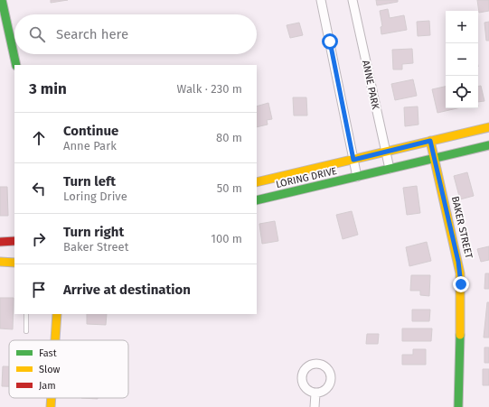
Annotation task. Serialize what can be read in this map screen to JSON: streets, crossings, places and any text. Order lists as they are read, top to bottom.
{
  "streets": {
    "street": ["ANNE PARK", "LORING DRIVE", "BAKER STREET"]
  },
  "crossings": [
    ["ANNE PARK", "LORING DRIVE"],
    ["LORING DRIVE", "BAKER STREET"]
  ],
  "legend": ["Fast", "Slow", "Jam"],
  "page": {
    "map_buttons": ["+", "−"],
    "search": "Search here",
    "heading": ["3 min", "Walk · 230 m"],
    "list": [
      ["Continue", "Anne Park", "80 m"],
      ["Turn left", "Loring Drive", "50 m"],
      ["Turn right", "Baker Street", "100 m"],
      "Arrive at destination"
    ]
  }
}
